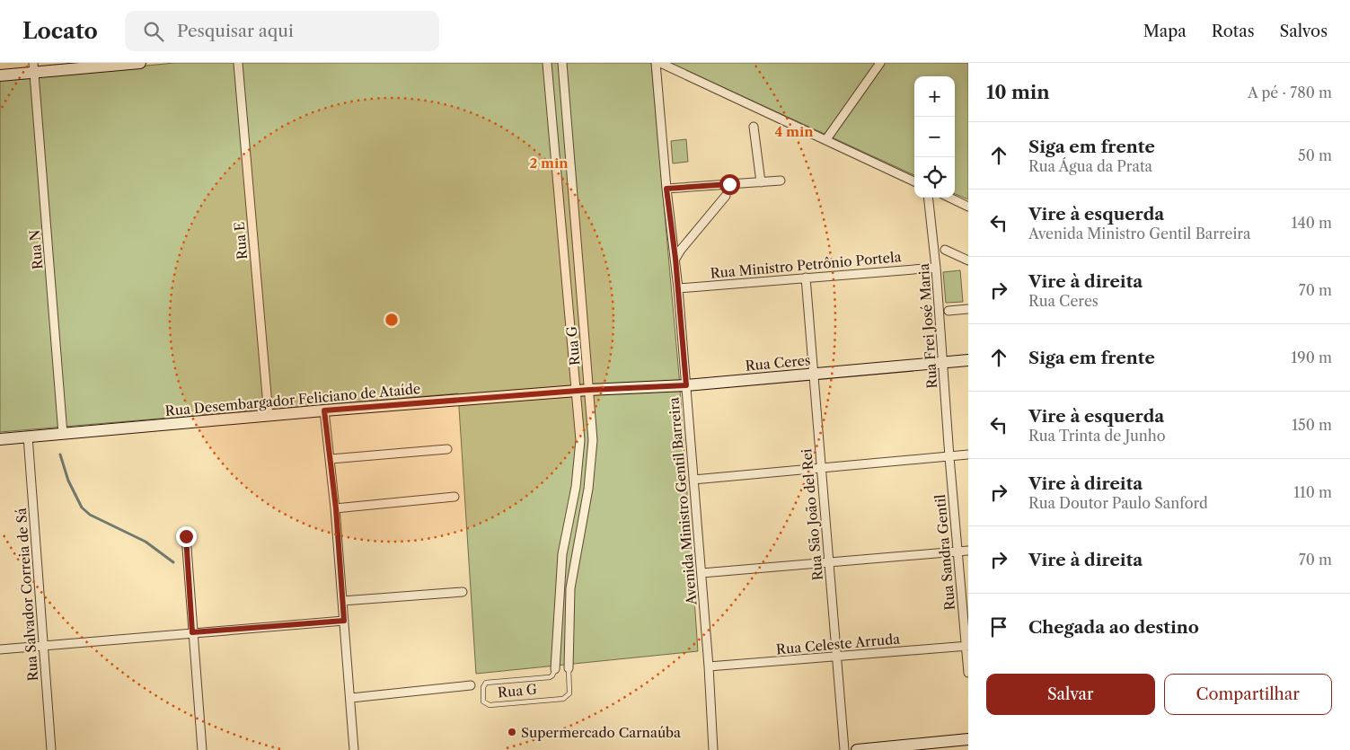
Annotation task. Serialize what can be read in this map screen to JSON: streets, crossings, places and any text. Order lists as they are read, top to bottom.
{
  "streets": {
    "street": [
      "Rua E",
      "Rua N",
      "Rua Ministro Petrônio Portela",
      "Rua Frei José Maria",
      "Rua G",
      "Rua Ceres",
      "Rua Desembargador Feliciano de Ataíde",
      "Avenida Ministro Gentil Barreira",
      "Rua São João del Rei",
      "Rua Sandra Gentil",
      "Rua Salvador Correia de Sá",
      "Rua Celeste Arruda"
    ]
  },
  "crossings": [
    ["Rua E", "Rua Desembargador Feliciano de Ataíde"],
    ["Rua N", "Rua Desembargador Feliciano de Ataíde"],
    ["Rua Ministro Petrônio Portela", "Rua Frei José Maria"],
    ["Rua Ministro Petrônio Portela", "Avenida Ministro Gentil Barreira"],
    ["Rua Ministro Petrônio Portela", "Rua São João del Rei"],
    ["Rua Frei José Maria", "Rua Ceres"],
    ["Rua Frei José Maria", "Rua Sandra Gentil"],
    ["Rua G", "Rua Ceres"],
    ["Rua G", "Rua Desembargador Feliciano de Ataíde"],
    ["Rua Ceres", "Rua Desembargador Feliciano de Ataíde"],
    ["Rua Ceres", "Avenida Ministro Gentil Barreira"],
    ["Rua Ceres", "Rua São João del Rei"],
    ["Rua Desembargador Feliciano de Ataíde", "Rua Salvador Correia de Sá"],
    ["Avenida Ministro Gentil Barreira", "Rua Celeste Arruda"],
    ["Rua São João del Rei", "Rua Celeste Arruda"],
    ["Rua Sandra Gentil", "Rua Celeste Arruda"]
  ],
  "places": ["Supermercado Carnaúba"],
  "page": {
    "header": "Locato",
    "search": "Pesquisar aqui",
    "nav": ["Mapa", "Rotas", "Salvos"],
    "heading": ["10 min", "A pé · 780 m"],
    "map_buttons": ["+", "−"],
    "list": [
      ["Siga em frente", "Rua Água da Prata", "50 m"],
      ["Vire à esquerda", "Avenida Ministro Gentil Barreira", "140 m"],
      ["Vire à direita", "Rua Ceres", "70 m"],
      ["Siga em frente", "190 m"],
      ["Vire à esquerda", "Rua Trinta de Junho", "150 m"],
      ["Vire à direita", "Rua Doutor Paulo Sanford", "110 m"],
      ["Vire à direita", "70 m"],
      "Chegada ao destino"
    ],
    "buttons": ["Salvar", "Compartilhar"]
  },
  "rings": ["4 min", "2 min"]
}
